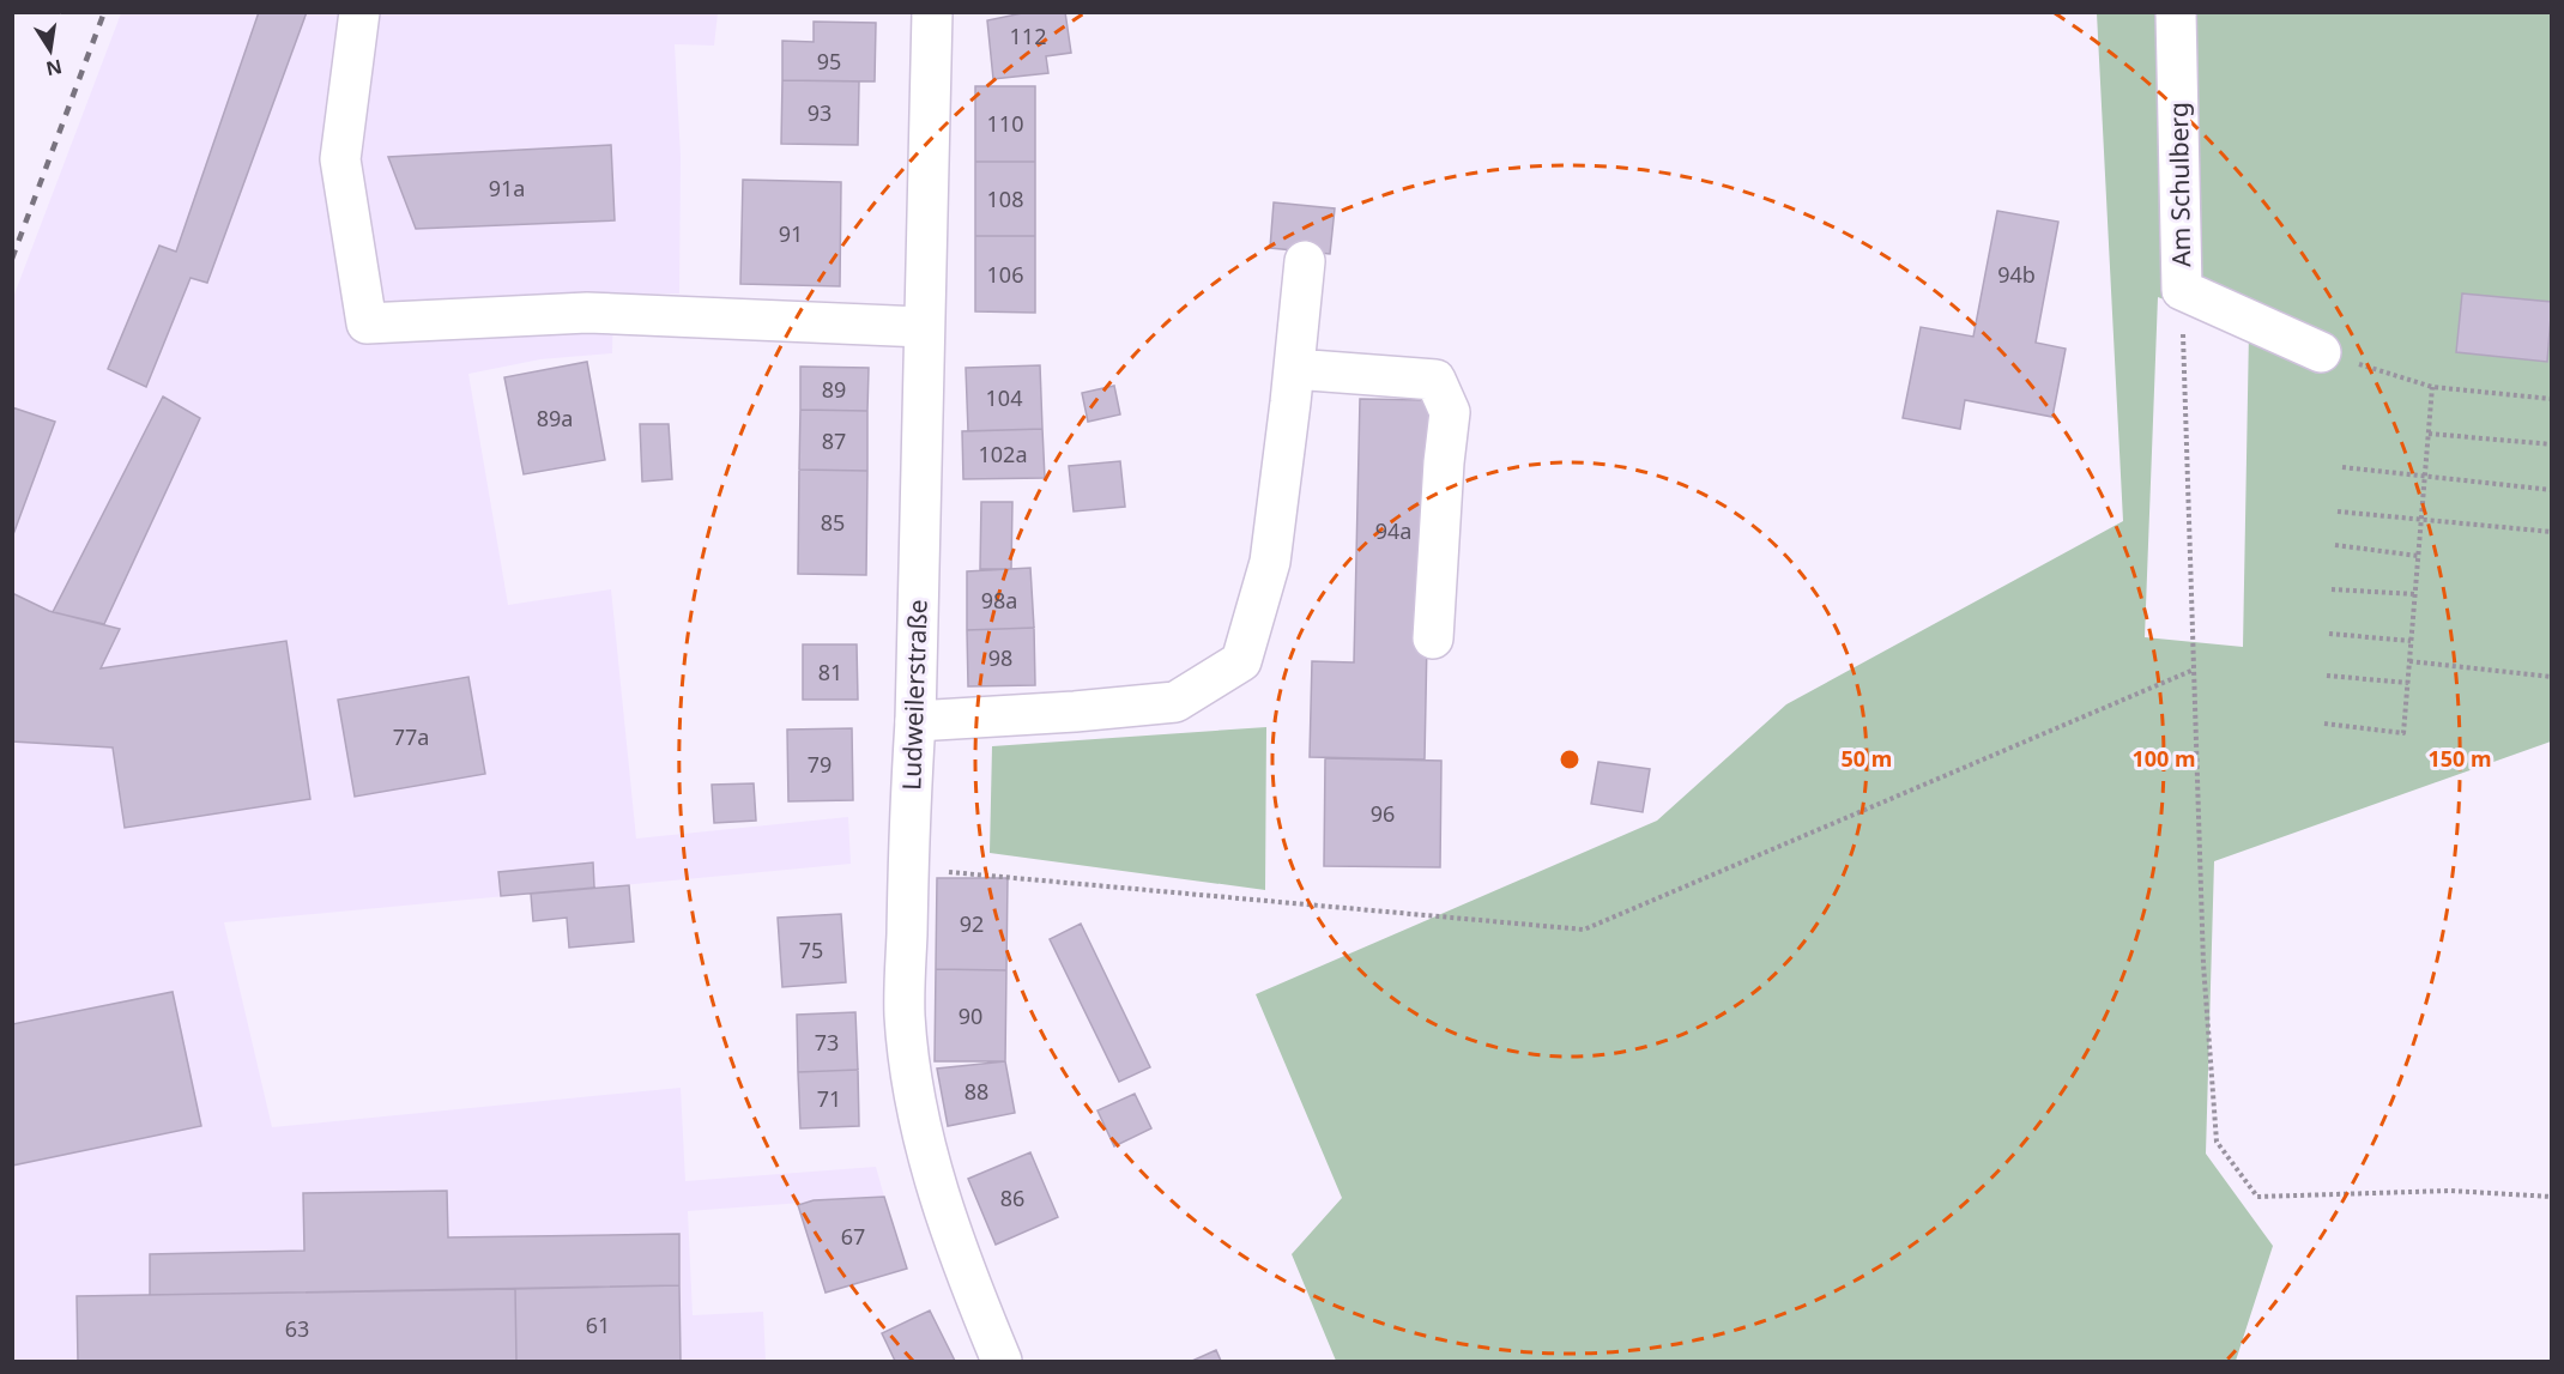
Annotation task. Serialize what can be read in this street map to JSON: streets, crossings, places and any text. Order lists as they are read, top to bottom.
{
  "streets": {
    "main road": ["Am Schulberg", "Ludweilerstraße"]
  },
  "house_numbers": [
    "112",
    "95",
    "93",
    "110",
    "91a",
    "108",
    "91",
    "106",
    "94b",
    "89",
    "104",
    "89a",
    "87",
    "102a",
    "85",
    "94a",
    "98a",
    "98",
    "81",
    "77a",
    "79",
    "96",
    "92",
    "75",
    "90",
    "73",
    "88",
    "71",
    "86",
    "67",
    "61",
    "63"
  ],
  "north": "bottom",
  "rings": ["50 m", "100 m", "150 m"]
}
